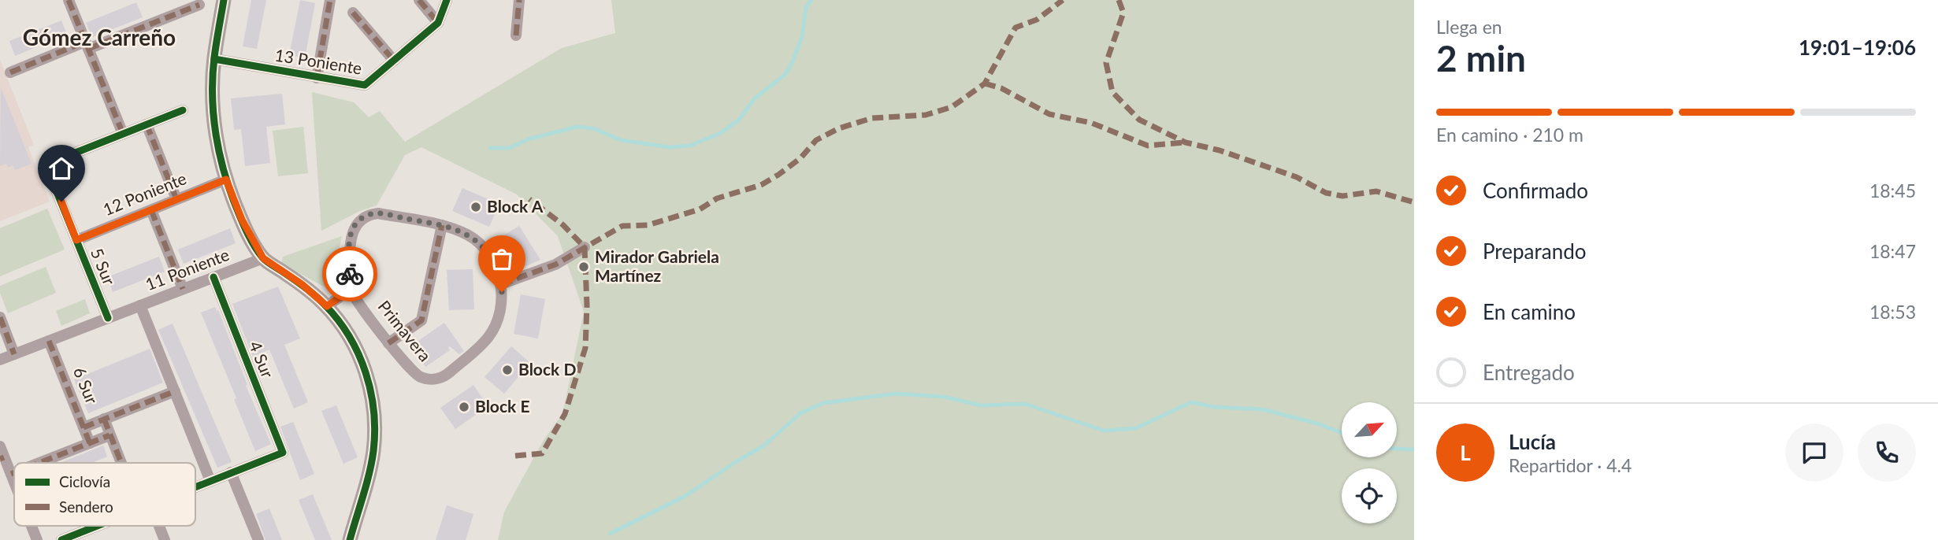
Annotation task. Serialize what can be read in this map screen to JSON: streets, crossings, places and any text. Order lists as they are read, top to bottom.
{
  "streets": {
    "street": [
      "13 Poniente",
      "12 Poniente",
      "5 Sur",
      "11 Poniente",
      "Primavera",
      "4 Sur",
      "6 Sur"
    ]
  },
  "crossings": [
    ["12 Poniente", "5 Sur"],
    ["5 Sur", "11 Poniente"],
    ["11 Poniente", "4 Sur"],
    ["11 Poniente", "6 Sur"]
  ],
  "districts": ["Gómez Carreño"],
  "places": [
    "Block A",
    "Mirador Gabriela Martínez",
    "Block D",
    "Block E"
  ],
  "legend": ["Ciclovía", "Sendero"],
  "north": "top right",
  "page": {
    "heading": ["2 min", "Llega en", "19:01–19:06"],
    "panel": ["Lucía", "Repartidor · 4.4"],
    "bar": "En camino · 210 m",
    "list": [
      ["Confirmado", "18:45"],
      ["Preparando", "18:47"],
      ["En camino", "18:53"],
      "Entregado"
    ],
    "round": "L"
  }
}
